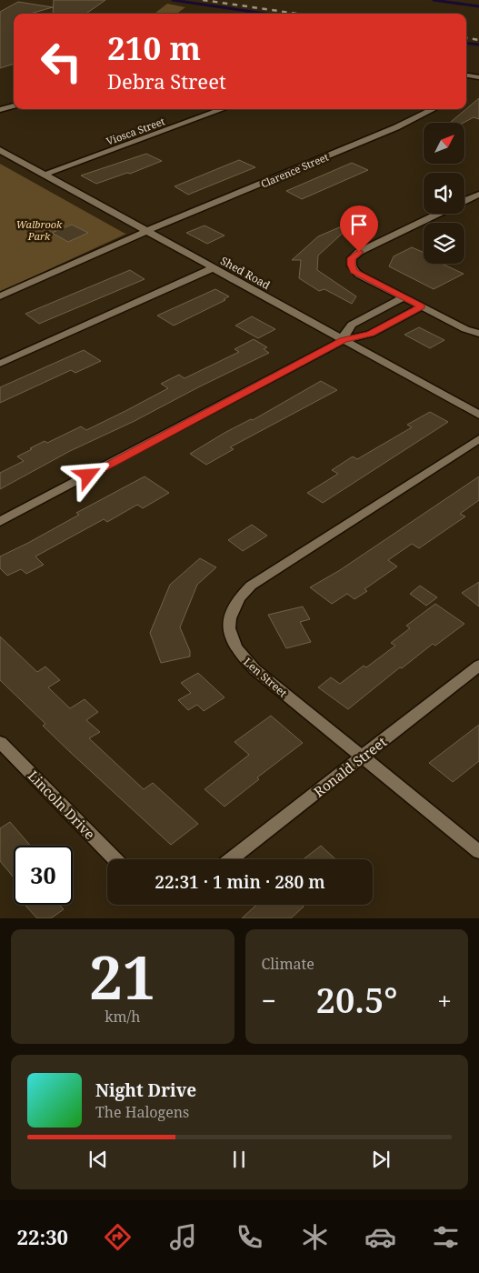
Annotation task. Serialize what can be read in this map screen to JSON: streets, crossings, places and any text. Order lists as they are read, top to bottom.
{
  "streets": {
    "street": [
      "Viosca Street",
      "Clarence Street",
      "Shed Road",
      "Len Street",
      "Ronald Street",
      "Lincoln Drive"
    ]
  },
  "crossings": [
    ["Viosca Street", "Shed Road"],
    ["Clarence Street", "Shed Road"],
    ["Len Street", "Ronald Street"]
  ],
  "parks": ["Walbrook Park"],
  "north": "top right",
  "page": {
    "turn": ["210 m", "Debra Street"],
    "limit": "30",
    "trip": "22:31 · 1 min · 280 m",
    "tile": [
      ["21", "km/h"],
      "Climate"
    ],
    "heat": ["−", "20.5°", "+"],
    "song": ["Night Drive", "The Halogens"],
    "tabs": "22:30"
  }
}
